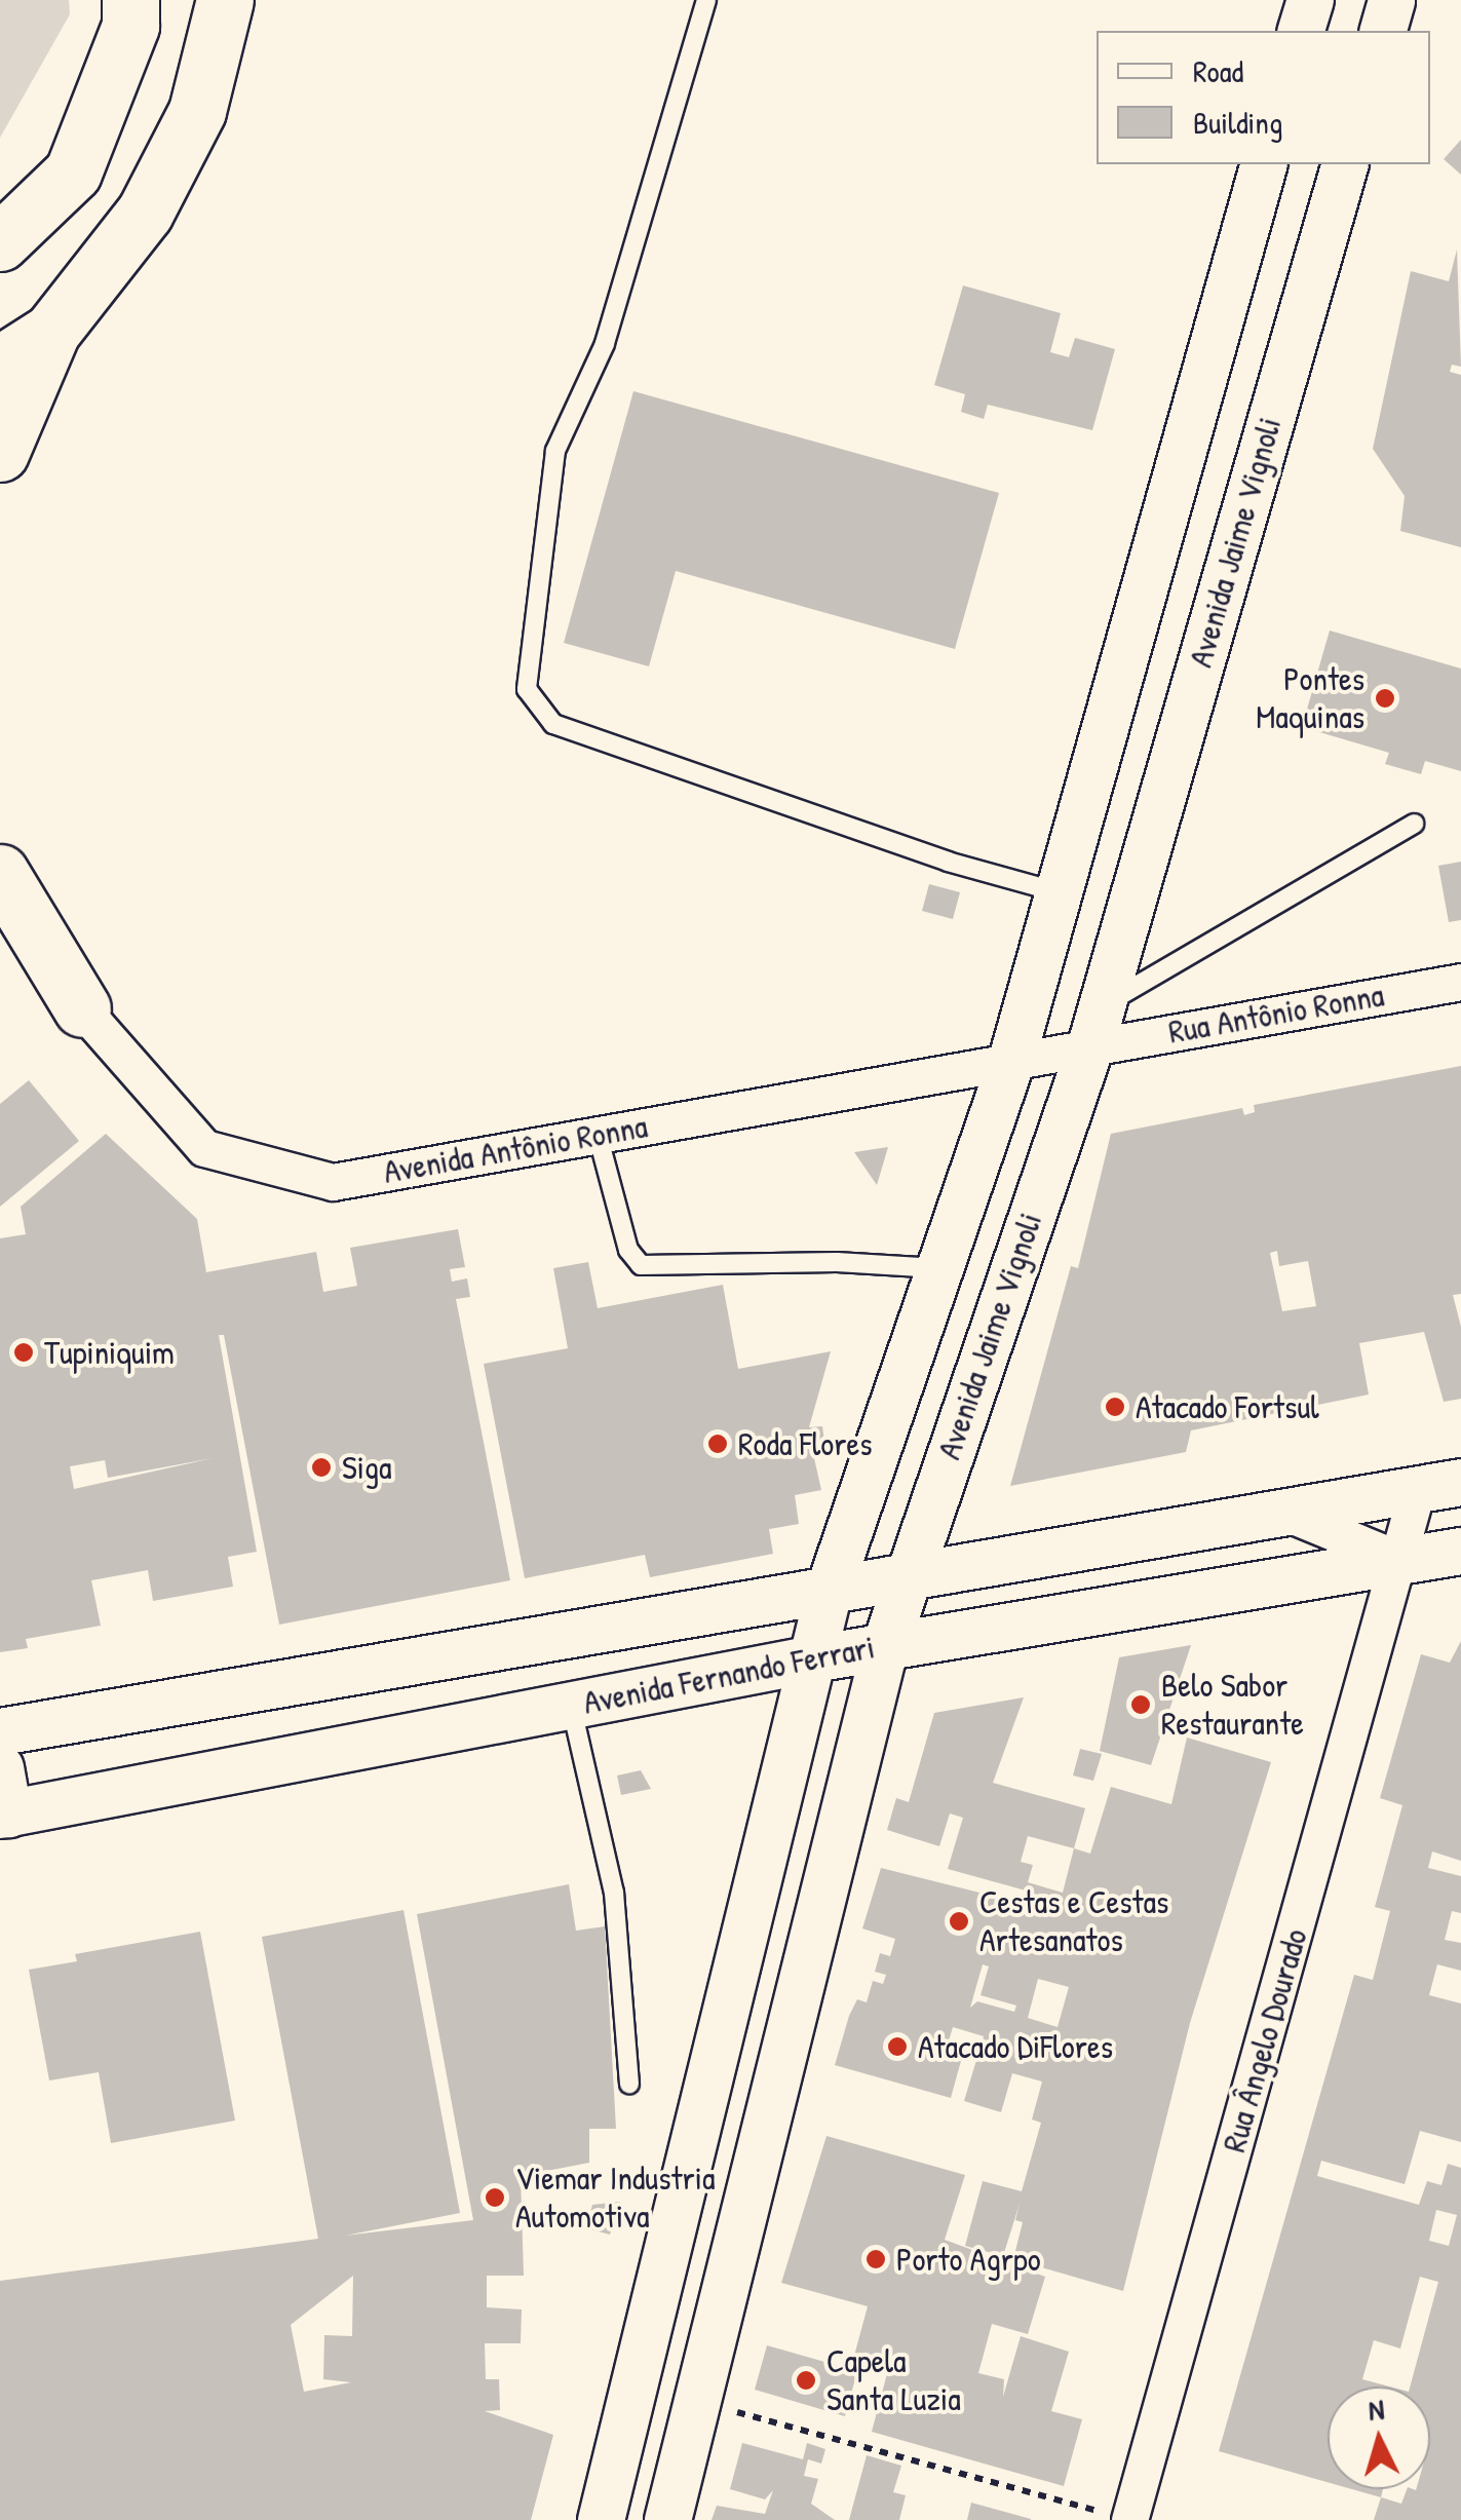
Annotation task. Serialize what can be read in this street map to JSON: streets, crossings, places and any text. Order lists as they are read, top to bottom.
{
  "streets": {
    "street": [
      "Avenida Jaime Vignoli",
      "Rua Antônio Ronna",
      "Avenida Antônio Ronna",
      "Avenida Fernando Ferrari",
      "Rua Ângelo Dourado"
    ]
  },
  "crossings": [
    ["Avenida Jaime Vignoli", "Rua Antônio Ronna"],
    ["Avenida Jaime Vignoli", "Avenida Fernando Ferrari"],
    ["Rua Antônio Ronna", "Avenida Antônio Ronna"],
    ["Avenida Fernando Ferrari", "Rua Ângelo Dourado"]
  ],
  "places": [
    "Pontes Maquinas",
    "Tupiniquim",
    "Atacado Fortsul",
    "Roda Flores",
    "Siga",
    "Belo Sabor Restaurante",
    "Cestas e Cestas Artesanatos",
    "Atacado DiFlores",
    "Viemar Industria Automotiva",
    "Porto Agrpo",
    "Capela Santa Luzia"
  ],
  "legend": ["Road", "Building"],
  "north": "top"
}
